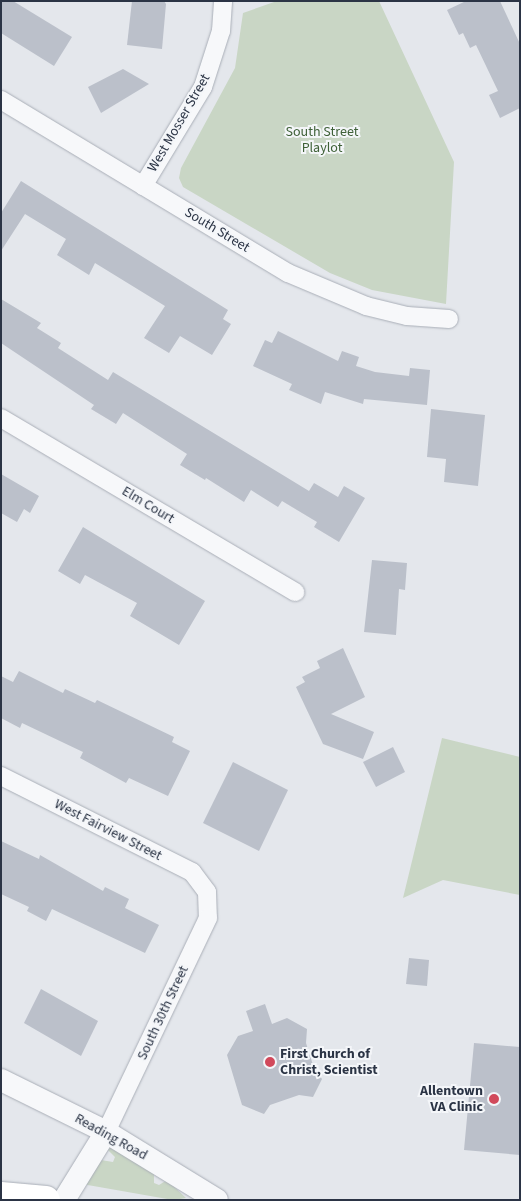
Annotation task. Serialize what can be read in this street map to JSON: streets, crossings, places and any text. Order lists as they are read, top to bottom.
{
  "streets": {
    "street": [
      "West Mosser Street",
      "South Street",
      "Elm Court",
      "West Fairview Street",
      "South 30th Street",
      "Reading Road"
    ]
  },
  "crossings": [
    ["West Mosser Street", "South Street"],
    ["West Fairview Street", "South 30th Street"],
    ["South 30th Street", "Reading Road"]
  ],
  "parks": ["South Street Playlot"],
  "places": ["First Church of Christ, Scientist", "Allentown VA Clinic"]
}
